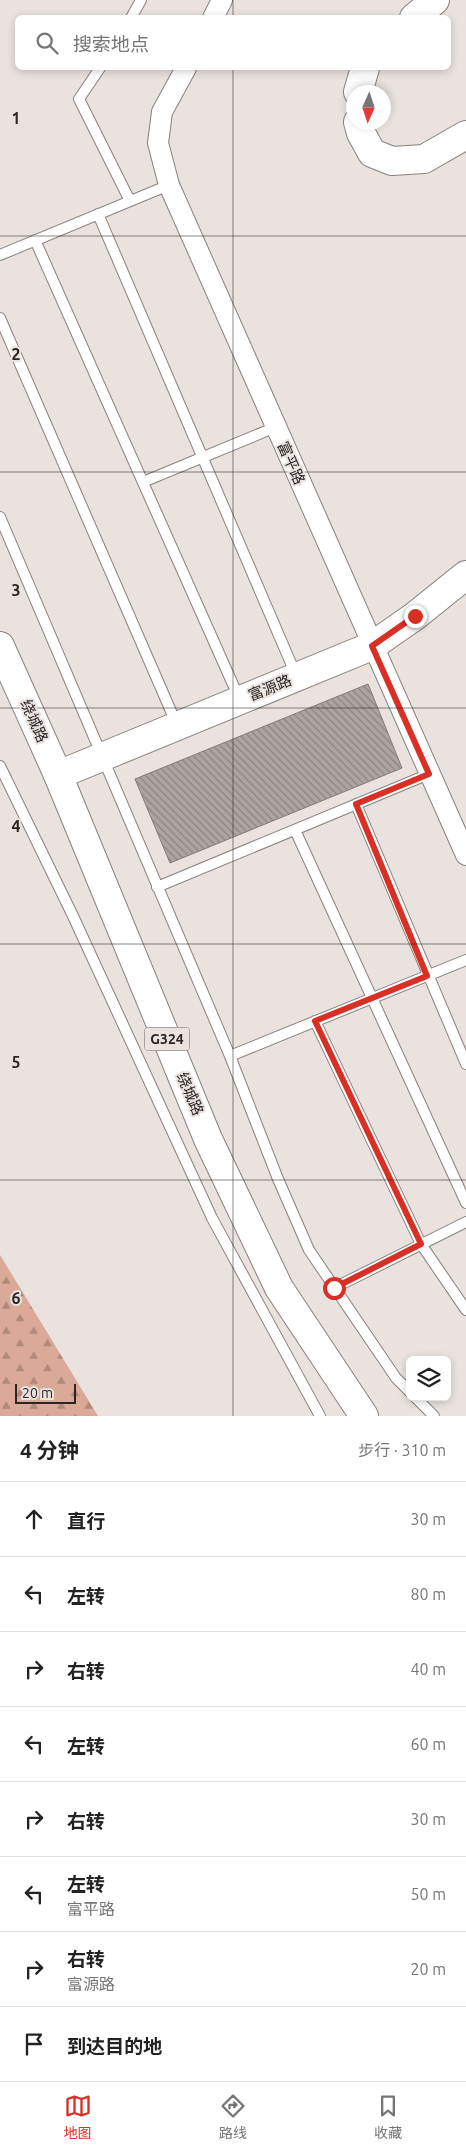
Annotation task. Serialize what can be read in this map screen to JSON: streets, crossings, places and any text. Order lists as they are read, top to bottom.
{
  "streets": {
    "main road": ["富源路", "绕城路", "G324"],
    "street": ["富平路"]
  },
  "crossings": [
    ["富平路", "富源路"],
    ["富源路", "绕城路"]
  ],
  "scale_bar": "20 m",
  "north": "bottom",
  "page": {
    "search": "搜索地点",
    "scale": "20 m",
    "heading": ["4 分钟", "步行 · 310 m"],
    "list": [
      ["直行", "30 m"],
      ["左转", "80 m"],
      ["右转", "40 m"],
      ["左转", "60 m"],
      ["右转", "30 m"],
      ["左转", "富平路", "50 m"],
      ["右转", "富源路", "20 m"],
      "到达目的地"
    ],
    "nav": ["地图", "路线", "收藏"]
  },
  "grid": {
    "rows": [
      "1",
      "2",
      "3",
      "4",
      "5",
      "6"
    ]
  }
}
